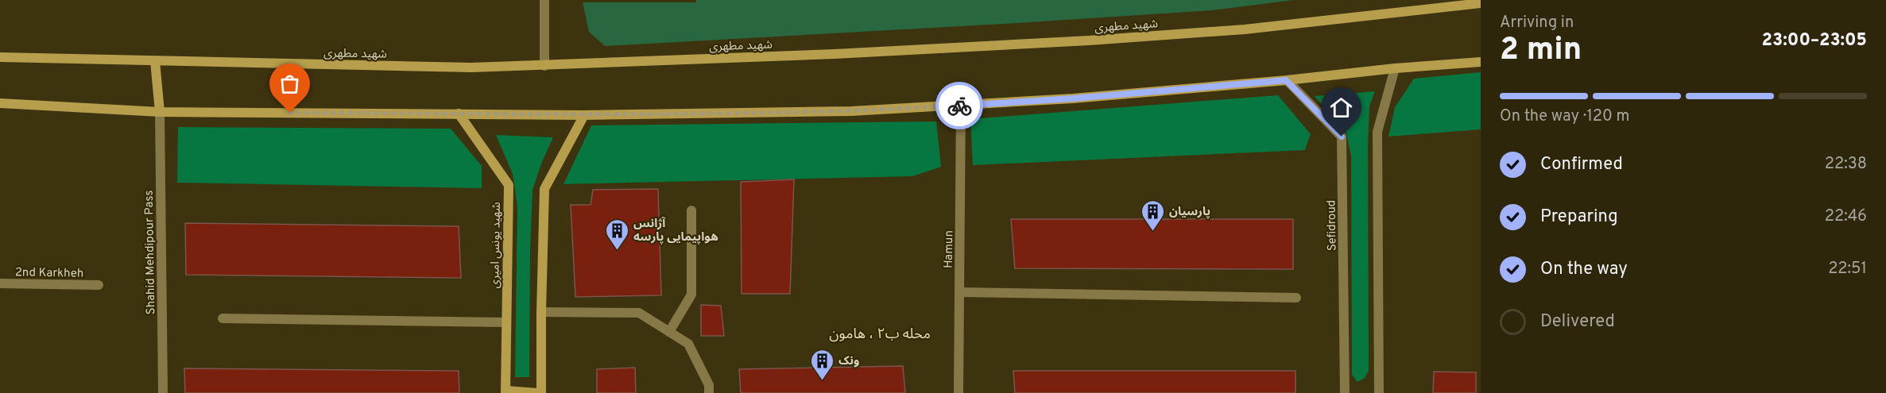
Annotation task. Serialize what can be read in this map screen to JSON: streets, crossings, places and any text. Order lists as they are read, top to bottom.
{
  "streets": {
    "main road": ["شهید مطهری", "شهید یونس امیری"],
    "street": [
      "Sefidroud",
      "Hamun",
      "Shahid Mehdipour Pass",
      "2nd Karkheh"
    ]
  },
  "districts": ["محله ب۲ ، هامون"],
  "places": {
    "building": ["پارسیان", "آژانس هواپیمایی پارسه", "ونک"]
  },
  "page": {
    "heading": ["2 min", "Arriving in", "23:00–23:05"],
    "bar": "On the way · 120 m",
    "list": [
      ["Confirmed", "22:38"],
      ["Preparing", "22:46"],
      ["On the way", "22:51"],
      "Delivered"
    ]
  }
}
